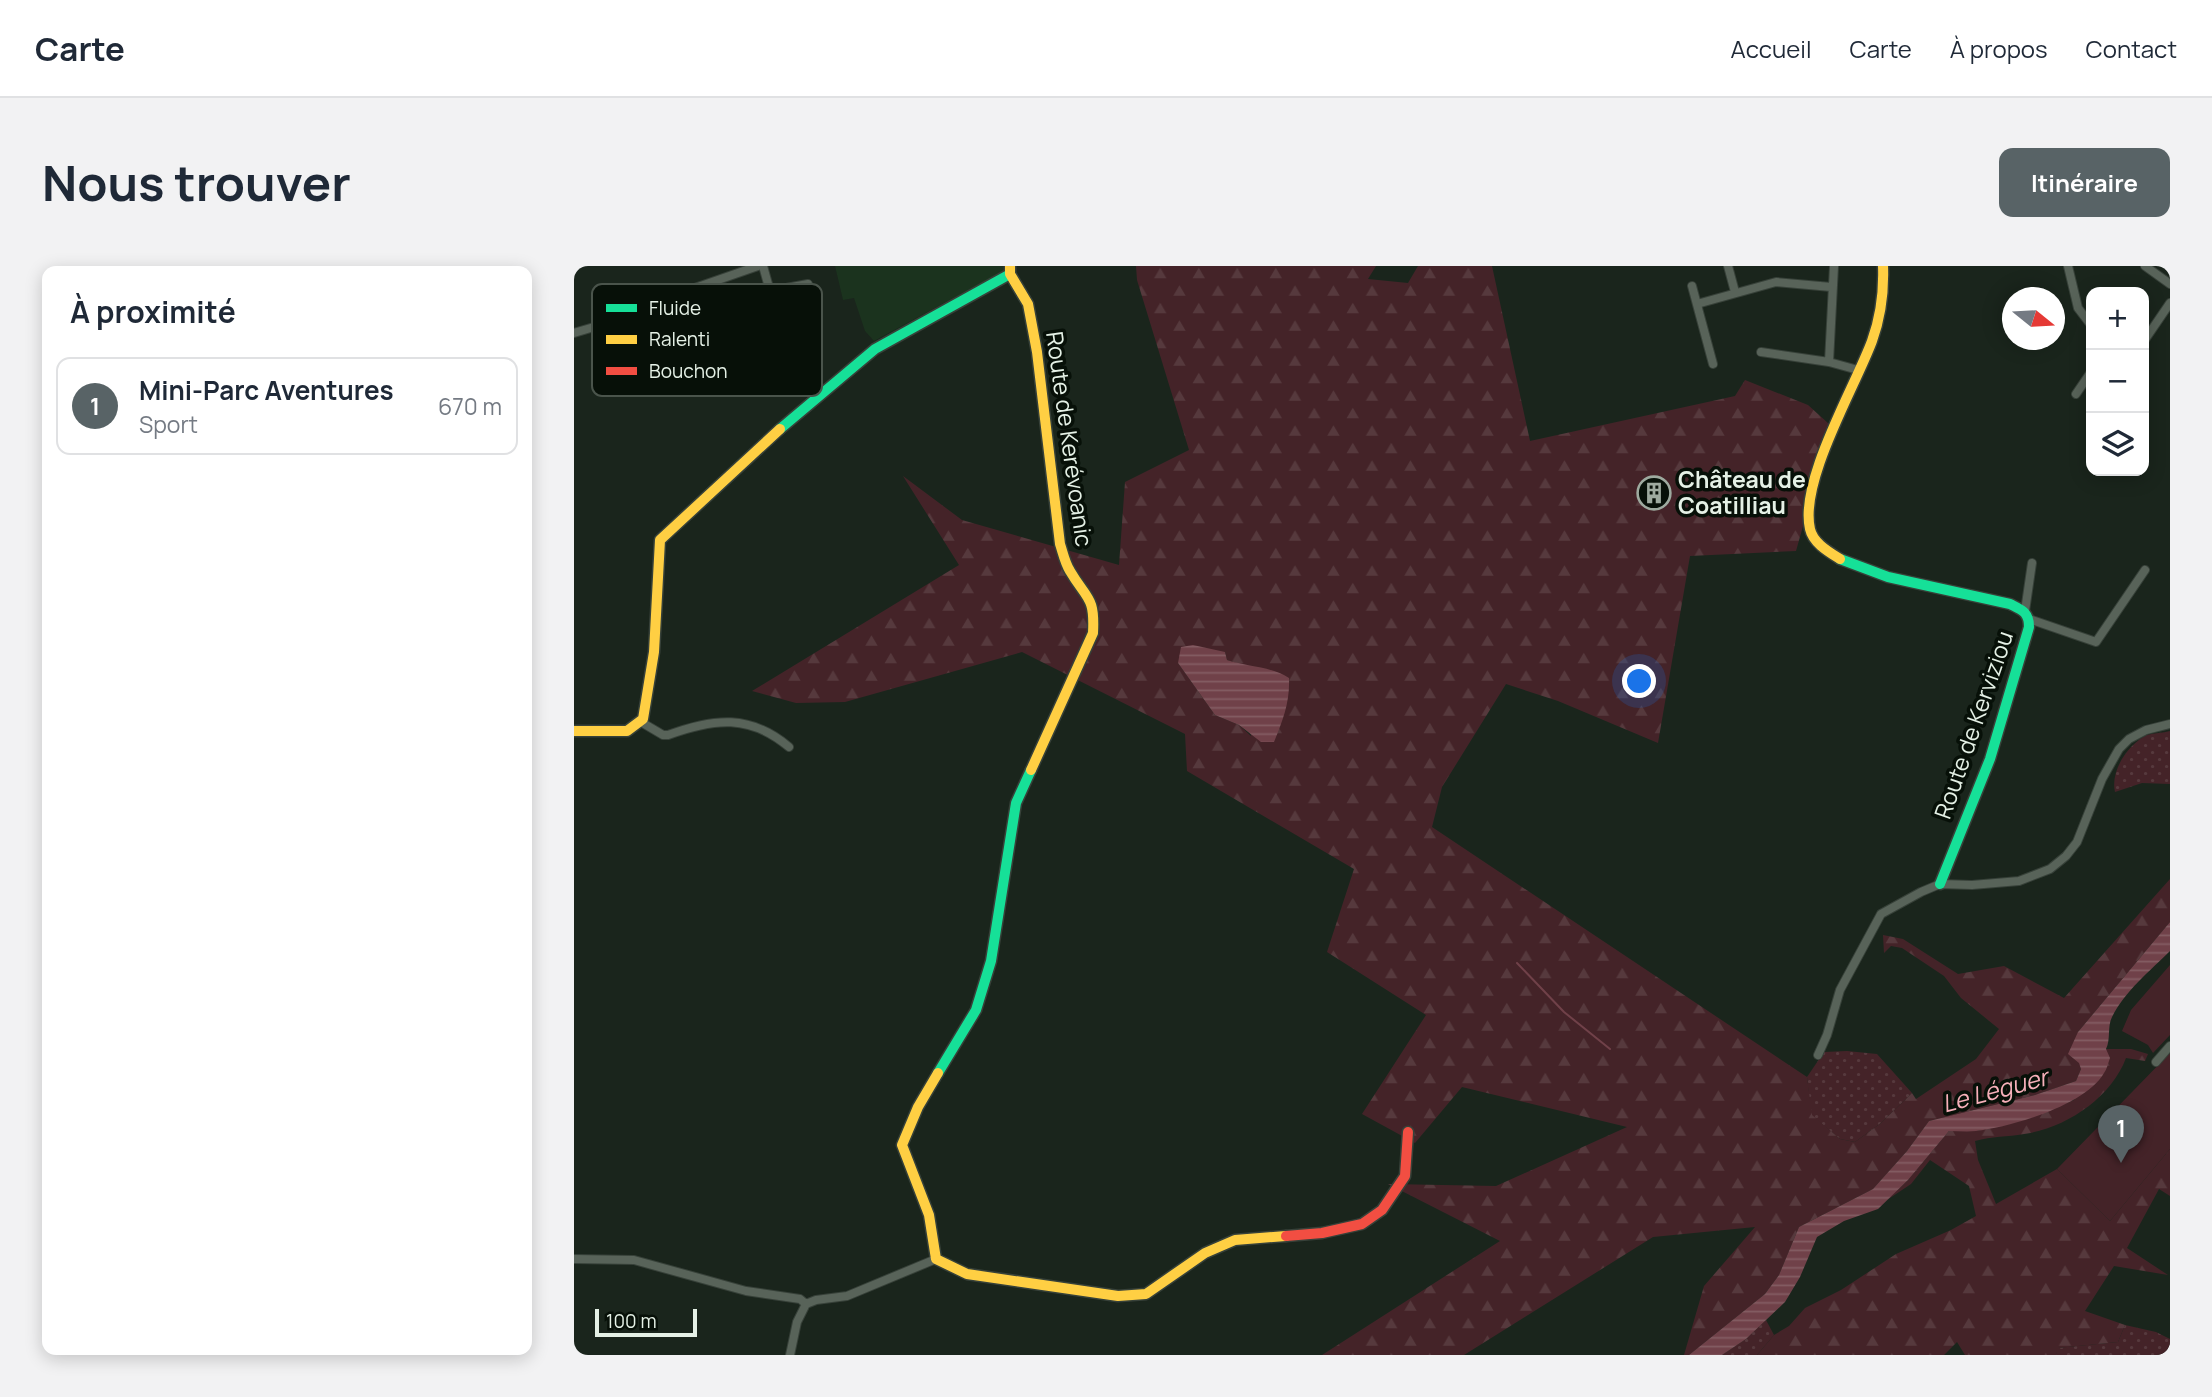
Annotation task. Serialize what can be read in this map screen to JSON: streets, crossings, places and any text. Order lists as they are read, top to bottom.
{
  "streets": {
    "street": ["Route de Kerévoanic", "Route de Kerviziou"]
  },
  "water": ["Le Léguer"],
  "places": {
    "building": ["Château de Coatilliau"]
  },
  "legend": ["Fluide", "Ralenti", "Bouchon"],
  "scale_bar": "100 m",
  "north": "right",
  "page": {
    "header": "Carte",
    "nav": [
      "Accueil",
      "Carte",
      "À propos",
      "Contact"
    ],
    "buttons": "Itinéraire",
    "title": "Nous trouver",
    "heading": "À proximité",
    "map_buttons": ["+", "−"],
    "list": [
      {
        "mark": "1",
        "name": "Mini-Parc Aventures",
        "note": "Sport",
        "value": "670 m"
      }
    ],
    "pins": "1",
    "scale": "100 m"
  }
}
